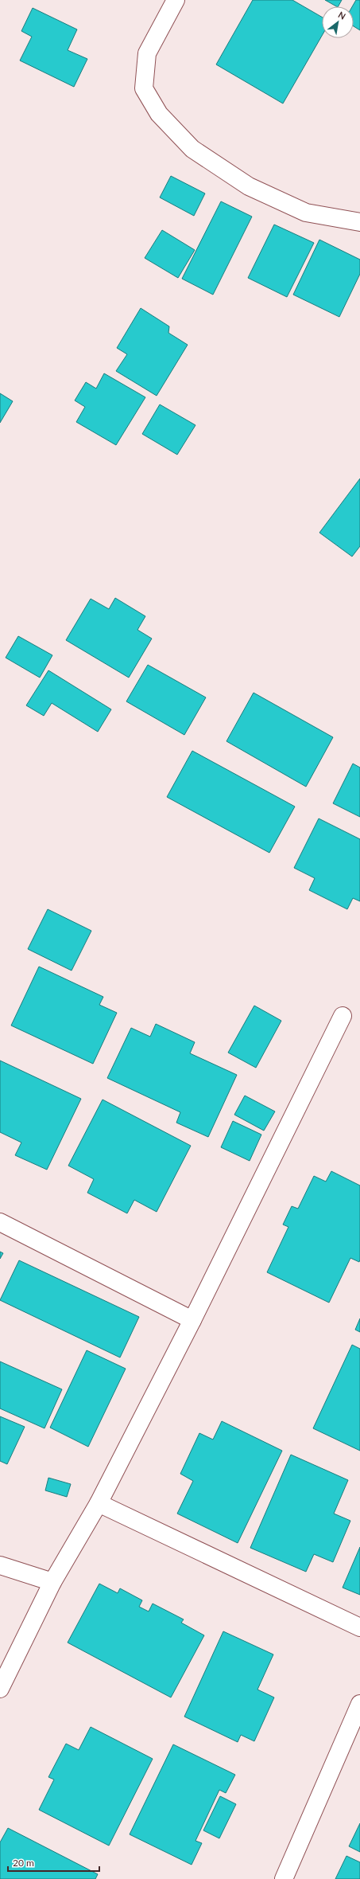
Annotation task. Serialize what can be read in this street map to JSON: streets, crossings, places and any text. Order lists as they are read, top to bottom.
{
  "scale_bar": "20 m",
  "north": "top right"
}
